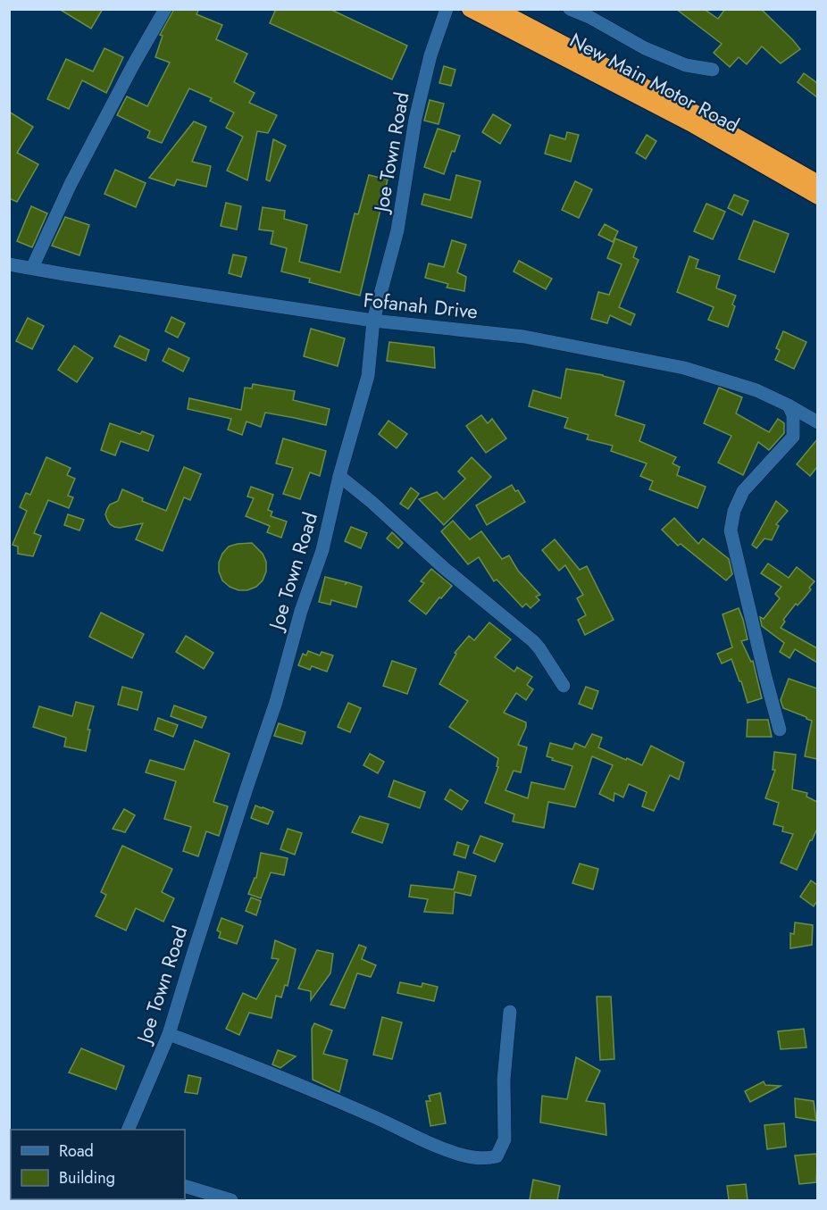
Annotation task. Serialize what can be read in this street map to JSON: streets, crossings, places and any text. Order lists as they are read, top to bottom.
{
  "streets": {
    "highway": ["New Main Motor Road"],
    "street": ["Joe Town Road", "Fofanah Drive"]
  },
  "crossings": [
    ["Joe Town Road", "Fofanah Drive"]
  ],
  "legend": ["Road", "Building"]
}
